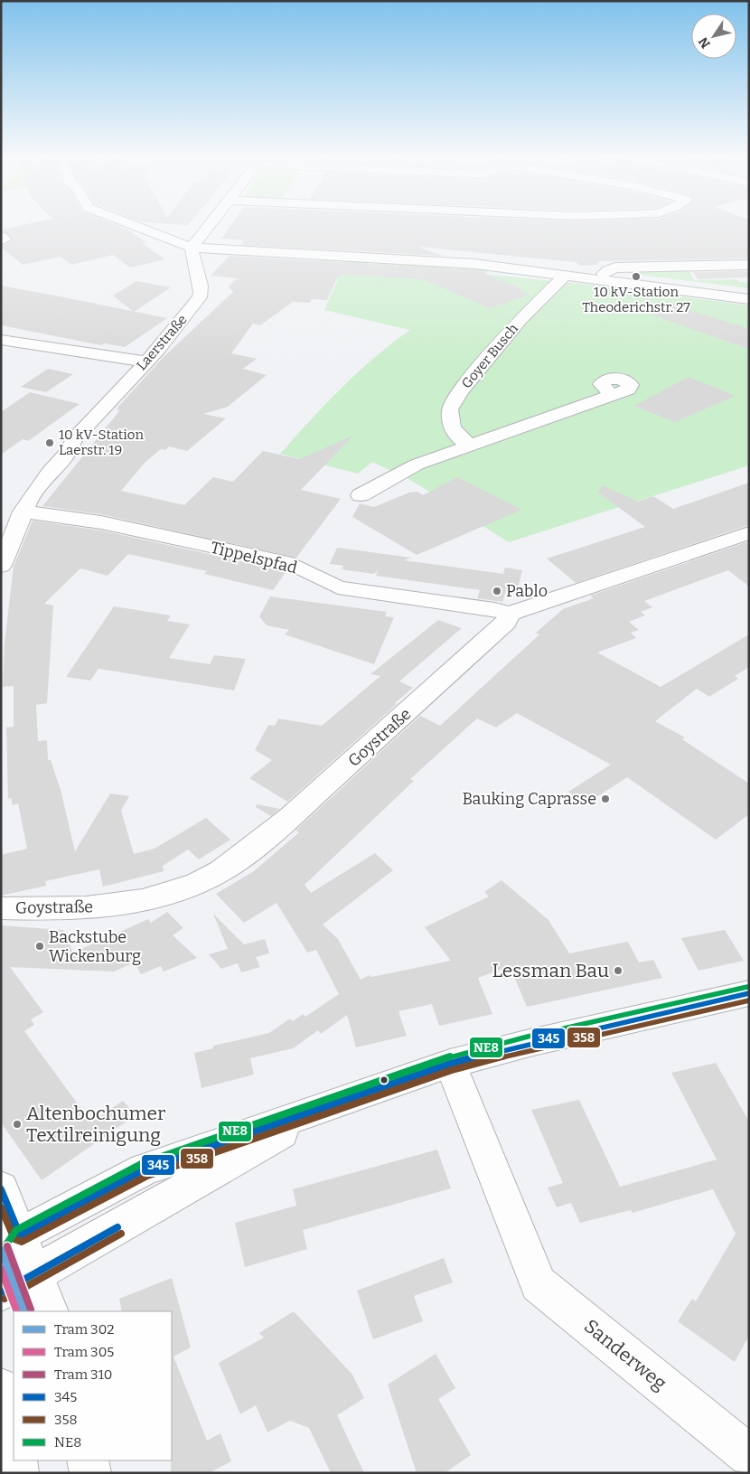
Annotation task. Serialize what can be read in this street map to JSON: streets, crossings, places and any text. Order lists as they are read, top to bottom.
{
  "streets": {
    "street": [
      "Laerstraße",
      "Goyer Busch",
      "Tippelspfad",
      "Goystraße",
      "Sanderweg"
    ]
  },
  "crossings": [
    ["Laerstraße", "Tippelspfad"],
    ["Tippelspfad", "Goystraße"]
  ],
  "places": [
    "10 kV-Station Theoderichstr. 27",
    "10 kV-Station Laerstr. 19",
    "Pablo",
    "Bauking Caprasse",
    "Backstube Wickenburg",
    "Lessman Bau",
    "Altenbochumer Textilreinigung"
  ],
  "lines": [
    "transit line NE8",
    "transit line 345",
    "transit line 358",
    "tram line 310",
    "tram line 302",
    "tram line 305"
  ],
  "legend": [
    "Tram 302",
    "Tram 305",
    "Tram 310",
    "345",
    "358",
    "NE8"
  ],
  "north": "bottom left"
}
